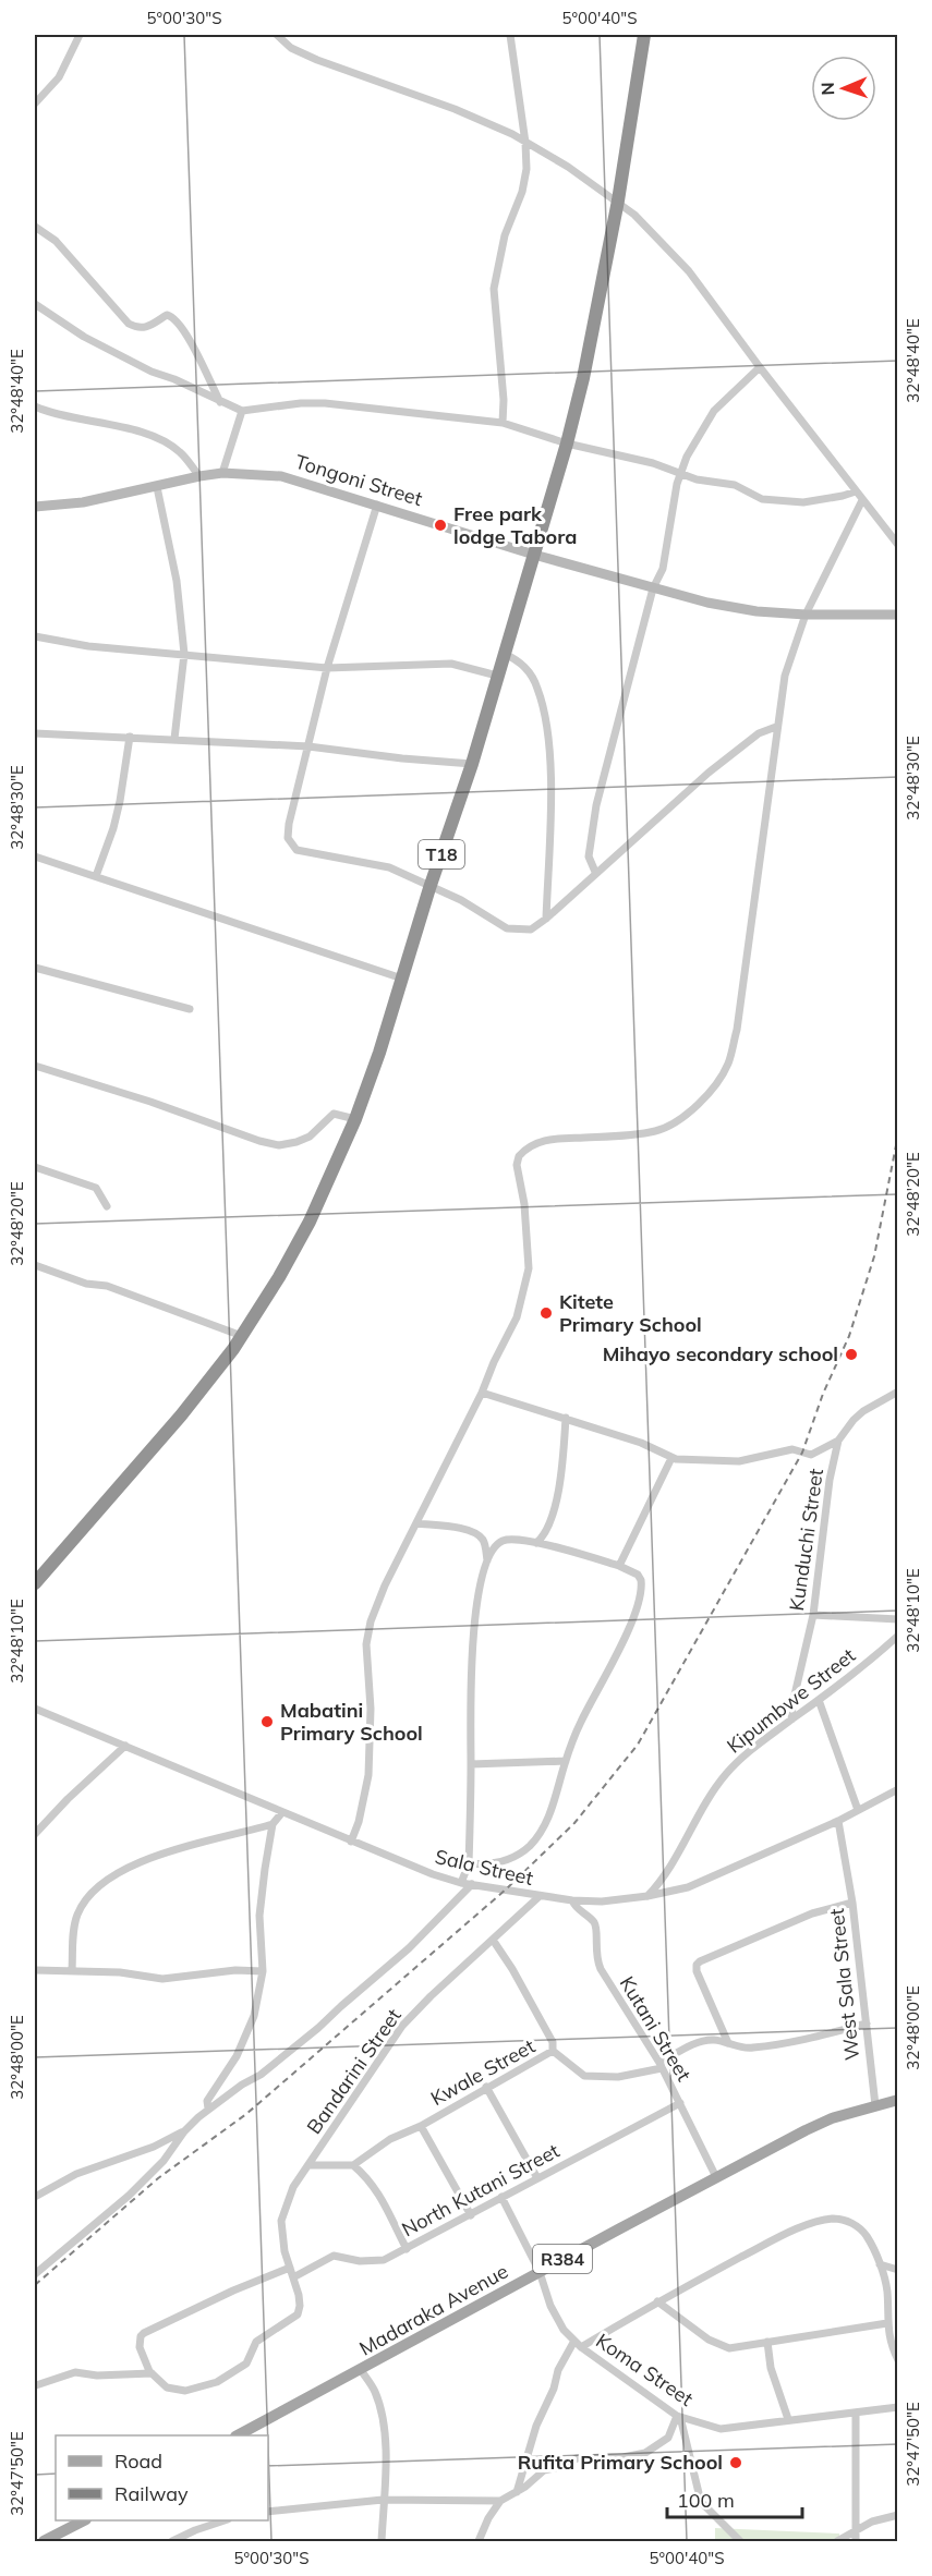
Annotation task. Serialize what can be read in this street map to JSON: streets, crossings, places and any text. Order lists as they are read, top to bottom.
{
  "streets": {
    "highway": ["T18"],
    "main road": ["R384", "Madaraka Avenue"],
    "street": [
      "Tongoni Street",
      "Kunduchi Street",
      "Kipumbwe Street",
      "Sala Street",
      "West Sala Street",
      "Kutani Street",
      "Bandarini Street",
      "Kwale Street",
      "North Kutani Street",
      "Koma Street"
    ]
  },
  "crossings": [
    ["Tongoni Street", "T18"],
    ["Kunduchi Street", "Kipumbwe Street"],
    ["Kipumbwe Street", "Sala Street"],
    ["Sala Street", "West Sala Street"],
    ["Sala Street", "Kutani Street"],
    ["Sala Street", "Bandarini Street"],
    ["West Sala Street", "Madaraka Avenue"],
    ["Kutani Street", "North Kutani Street"],
    ["Kutani Street", "Madaraka Avenue"],
    ["Bandarini Street", "Kwale Street"],
    ["Bandarini Street", "North Kutani Street"],
    ["North Kutani Street", "Koma Street"],
    ["Madaraka Avenue", "Koma Street"]
  ],
  "places": [
    "Free park lodge Tabora",
    "Kitete Primary School",
    "Mihayo secondary school",
    "Mabatini Primary School",
    "Rufita Primary School"
  ],
  "legend": ["Road", "Railway"],
  "scale_bar": "100 m",
  "north": "left",
  "coordinates": [
    "5°00'30\"S",
    "5°00'40\"S",
    "32°48'40\"E",
    "32°48'30\"E",
    "32°48'20\"E",
    "32°48'10\"E",
    "32°48'00\"E",
    "32°47'50\"E"
  ]
}
